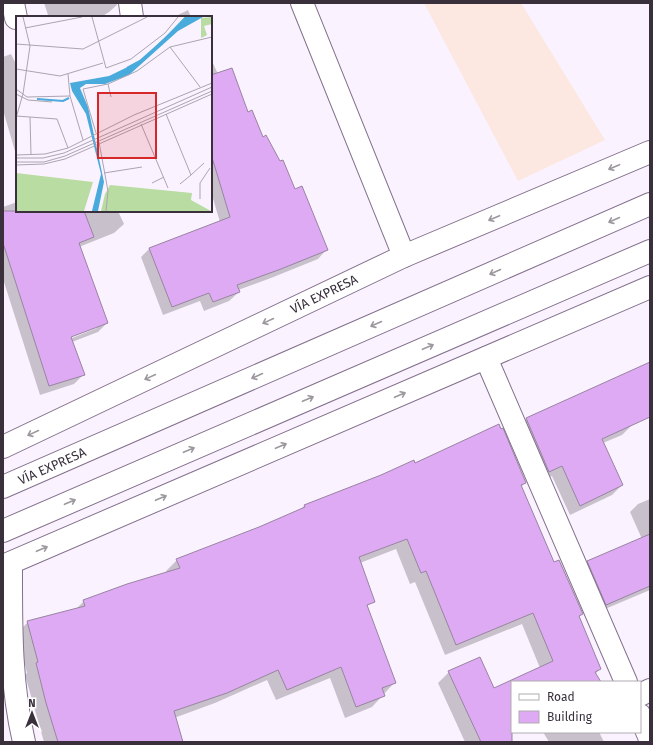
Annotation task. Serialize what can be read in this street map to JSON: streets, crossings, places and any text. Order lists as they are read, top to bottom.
{
  "streets": {
    "main road": ["VÍA EXPRESA"]
  },
  "legend": ["Road", "Building"],
  "north": "top"
}
